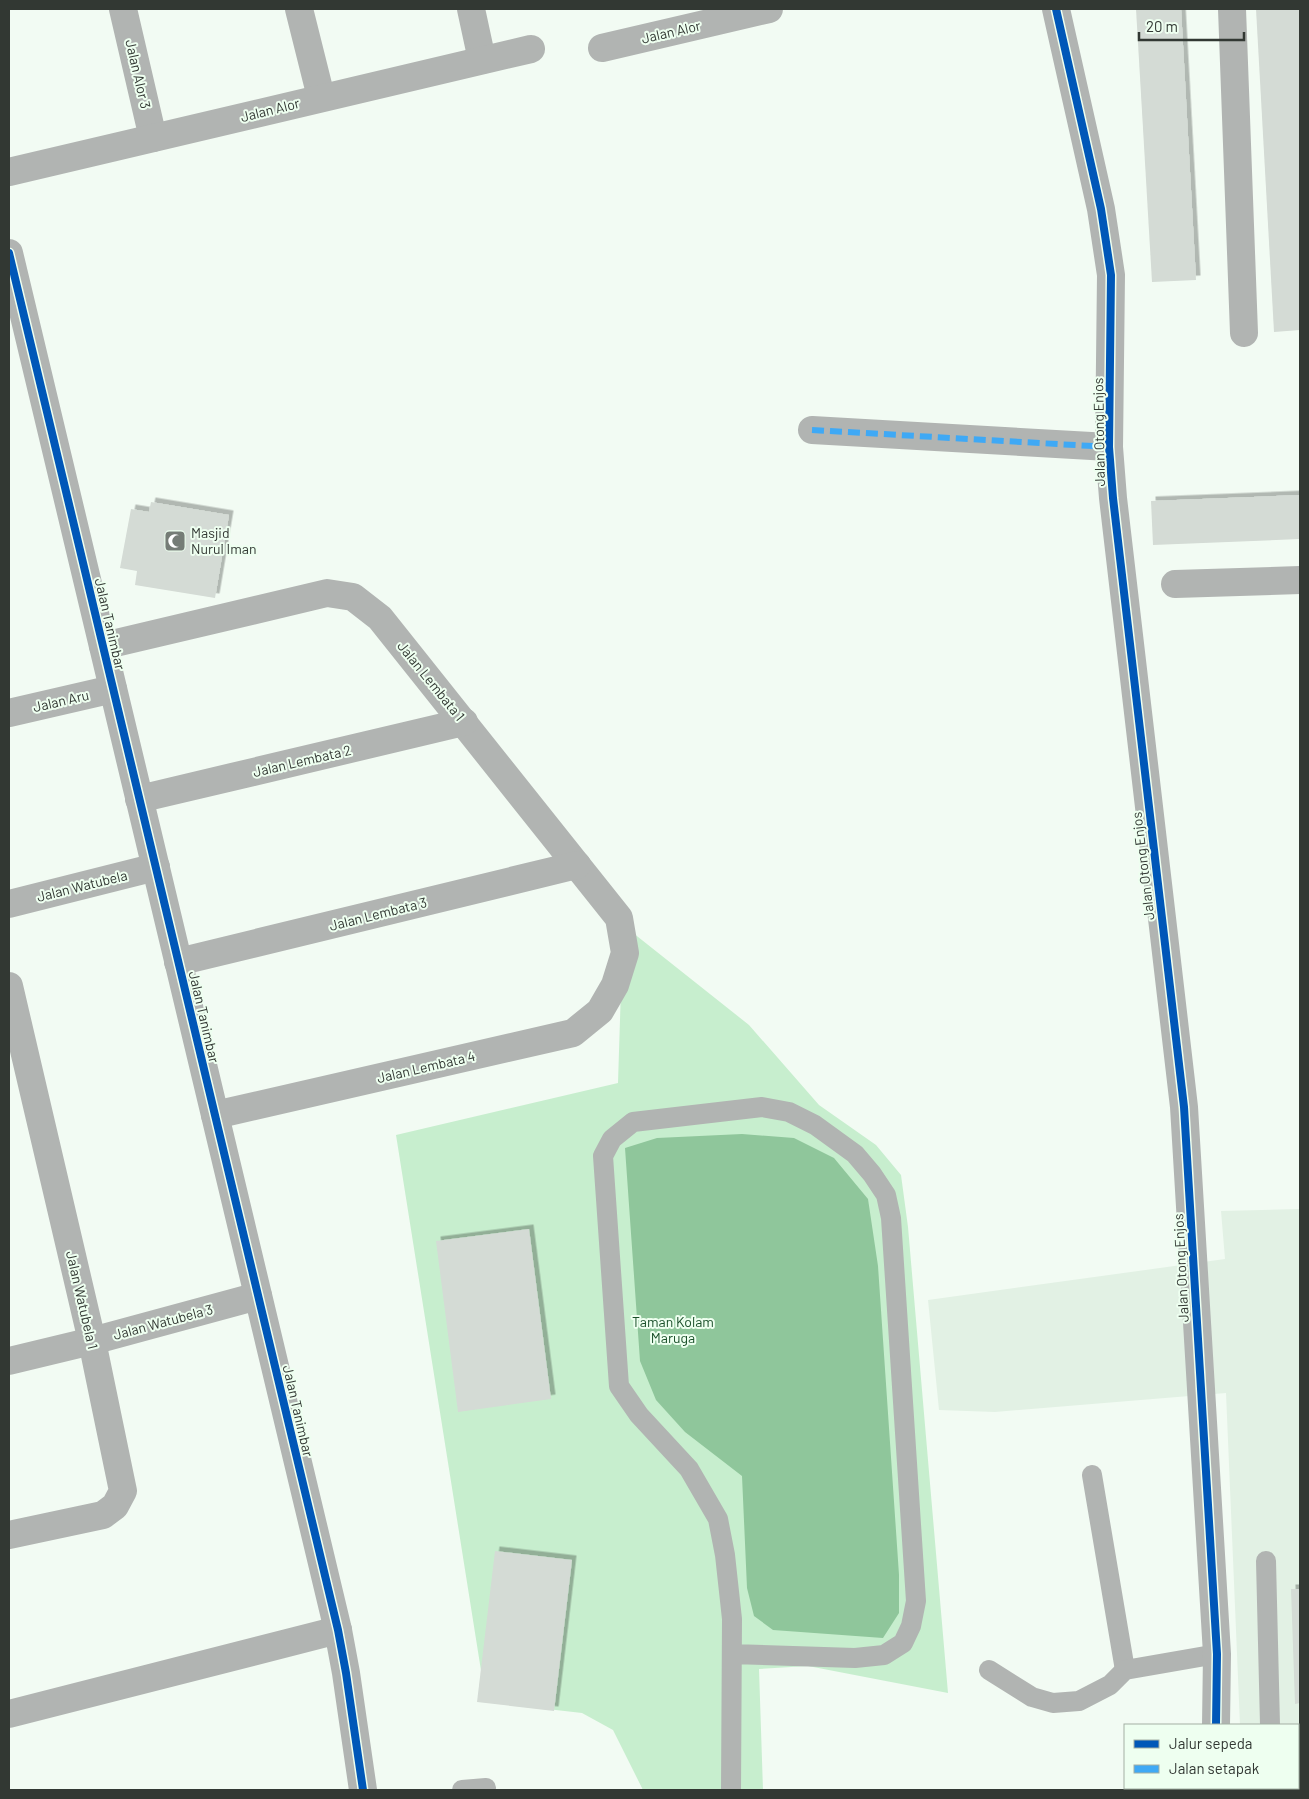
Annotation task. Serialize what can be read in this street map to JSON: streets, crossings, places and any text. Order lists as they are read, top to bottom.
{
  "streets": {
    "street": [
      "Jalan Alor",
      "Jalan Alor 3",
      "Jalan Otong Enjos",
      "Jalan Tanimbar",
      "Jalan Lembata 1",
      "Jalan Aru",
      "Jalan Lembata 2",
      "Jalan Watubela",
      "Jalan Lembata 3",
      "Jalan Lembata 4",
      "Jalan Watubela 1",
      "Jalan Watubela 3"
    ]
  },
  "crossings": [
    ["Jalan Alor", "Jalan Alor 3"],
    ["Jalan Tanimbar", "Jalan Lembata 1"],
    ["Jalan Tanimbar", "Jalan Aru"],
    ["Jalan Tanimbar", "Jalan Lembata 2"],
    ["Jalan Tanimbar", "Jalan Watubela"],
    ["Jalan Tanimbar", "Jalan Lembata 3"],
    ["Jalan Tanimbar", "Jalan Lembata 4"],
    ["Jalan Tanimbar", "Jalan Watubela 3"],
    ["Jalan Lembata 1", "Jalan Lembata 2"],
    ["Jalan Lembata 1", "Jalan Lembata 3"],
    ["Jalan Lembata 1", "Jalan Lembata 4"],
    ["Jalan Watubela 1", "Jalan Watubela 3"]
  ],
  "parks": ["Taman Kolam Maruga"],
  "places": {
    "mosque": ["Masjid Nurul Iman"]
  },
  "legend": ["Jalur sepeda", "Jalan setapak"],
  "scale_bar": "20 m"
}
